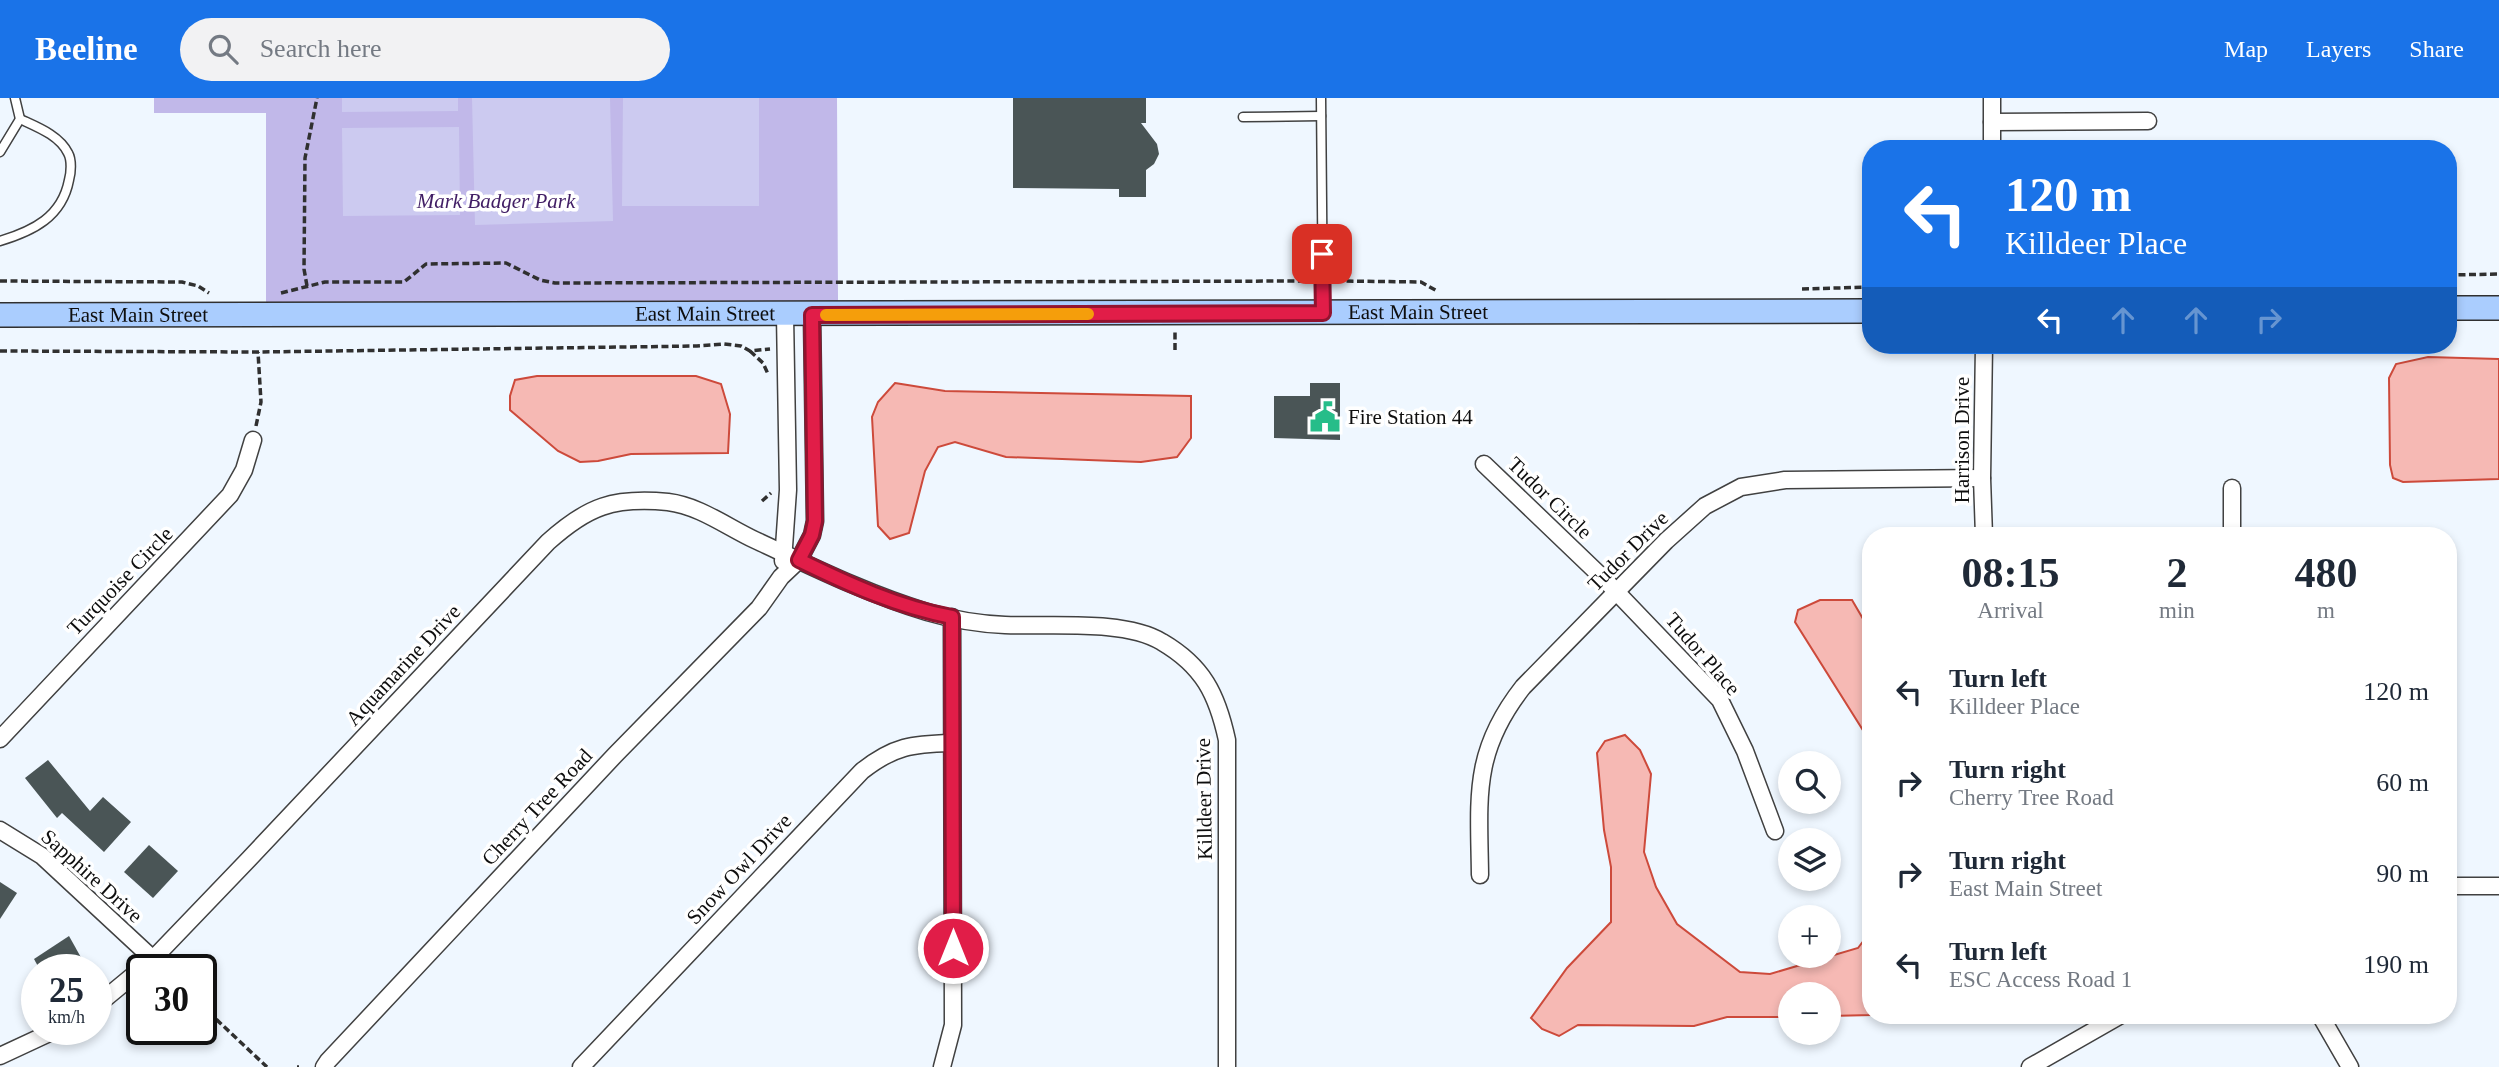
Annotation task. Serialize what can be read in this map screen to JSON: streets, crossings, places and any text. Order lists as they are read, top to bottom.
{
  "streets": {
    "main road": ["East Main Street"],
    "street": [
      "Harrison Drive",
      "Tudor Circle",
      "Tudor Drive",
      "Turquoise Circle",
      "Tudor Place",
      "Aquamarine Drive",
      "Killdeer Drive",
      "Cherry Tree Road",
      "Snow Owl Drive",
      "Sapphire Drive"
    ]
  },
  "crossings": [
    ["East Main Street", "Cherry Tree Road"],
    ["Harrison Drive", "Tudor Drive"],
    ["Tudor Circle", "Tudor Drive"],
    ["Tudor Circle", "Tudor Place"],
    ["Tudor Drive", "Tudor Place"],
    ["Aquamarine Drive", "Killdeer Drive"],
    ["Aquamarine Drive", "Cherry Tree Road"]
  ],
  "parks": ["Mark Badger Park"],
  "places": {
    "public building": ["Fire Station 44"]
  },
  "page": {
    "header": "Beeline",
    "search": "Search here",
    "nav": ["Map", "Layers", "Share"],
    "turn": ["120 m", "Killdeer Place"],
    "eta": [
      "08:15",
      "Arrival",
      "2",
      "min",
      "480",
      "m"
    ],
    "list": [
      {
        "name": "Turn left",
        "note": "Killdeer Place",
        "value": "120 m"
      },
      {
        "name": "Turn right",
        "note": "Cherry Tree Road",
        "value": "60 m"
      },
      {
        "name": "Turn right",
        "note": "East Main Street",
        "value": "90 m"
      },
      {
        "name": "Turn left",
        "note": "ESC Access Road 1",
        "value": "190 m"
      }
    ],
    "map_buttons": ["+", "−"],
    "speed": "25 km/h",
    "limit": "30"
  }
}
